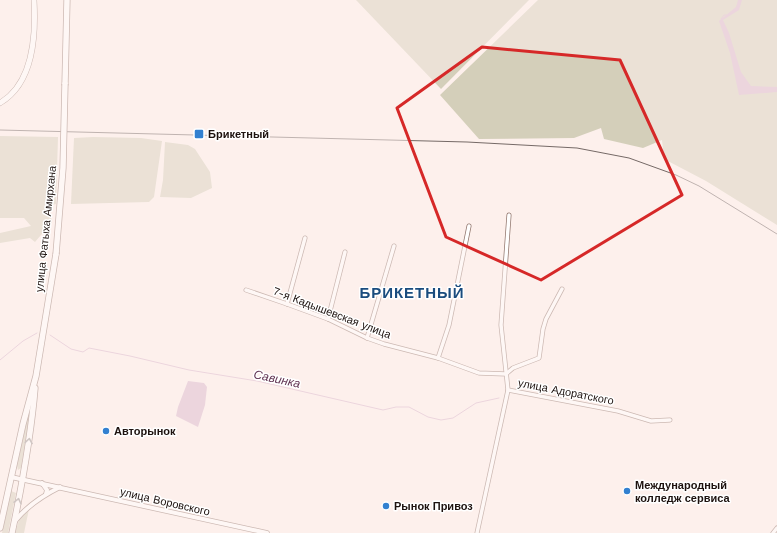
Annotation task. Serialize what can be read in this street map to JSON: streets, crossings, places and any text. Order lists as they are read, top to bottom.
{
  "streets": {
    "main road": ["улица Фатыха Амирхана"],
    "street": ["7-я Кадышевская улица", "улица Адоратского", "улица Воровского"]
  },
  "crossings": [
    ["улица Фатыха Амирхана", "улица Воровского"]
  ],
  "districts": ["БРИКЕТНЫЙ"],
  "water": ["Савинка"],
  "places": {
    "transit": ["Брикетный"],
    "other": ["Авторынок", "Международный колледж сервиса", "Рынок Привоз"]
  }
}
